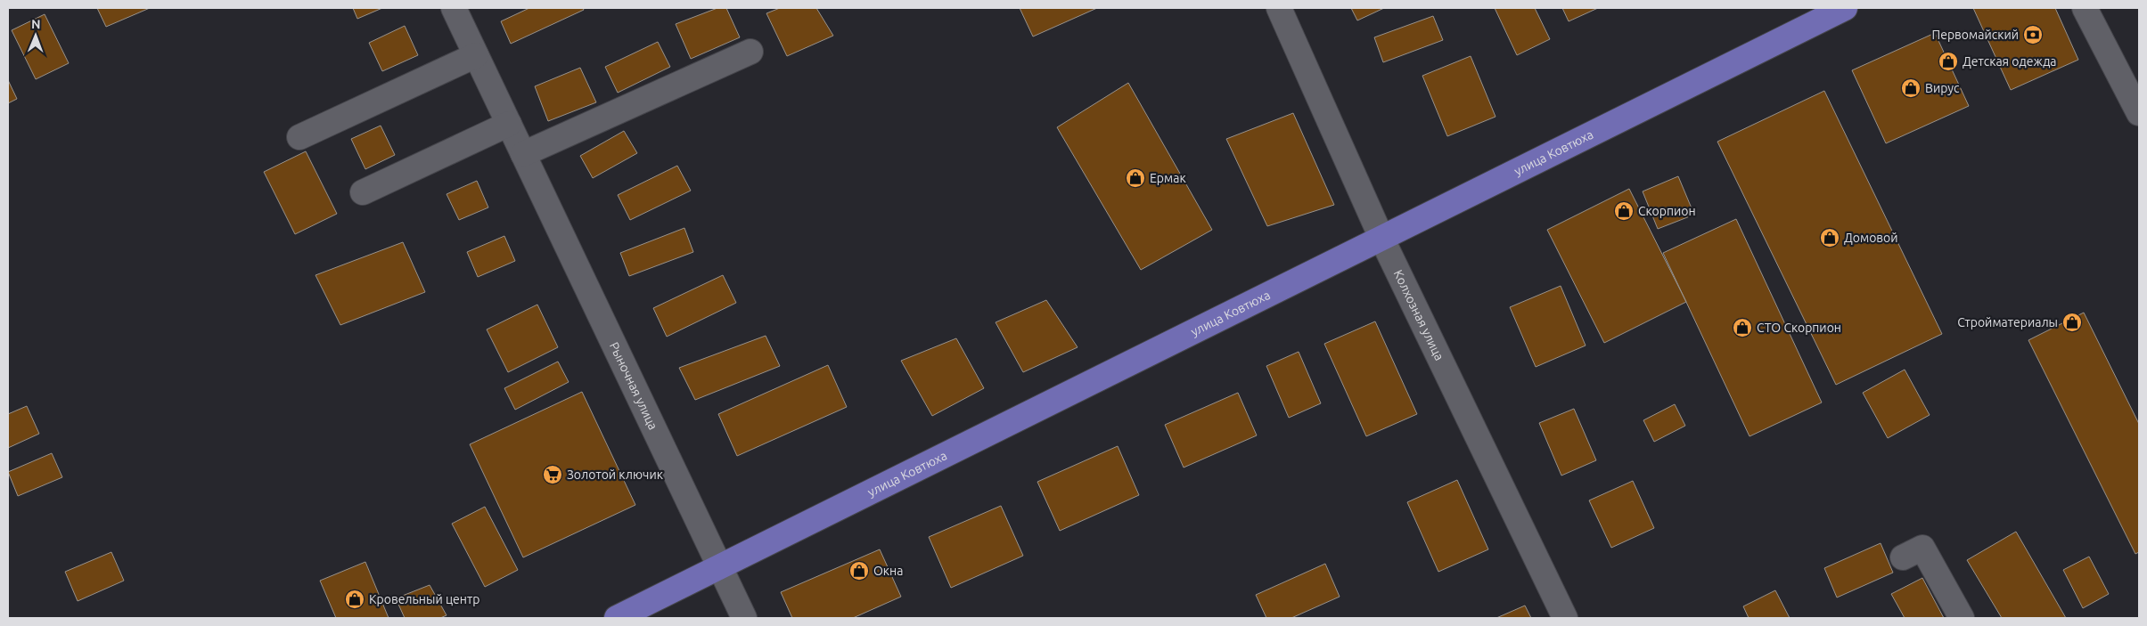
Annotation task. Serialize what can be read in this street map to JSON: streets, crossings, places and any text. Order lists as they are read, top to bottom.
{
  "streets": {
    "main road": ["улица Ковтюха"],
    "street": ["Колхозная улица", "Рыночная улица"]
  },
  "crossings": [
    ["улица Ковтюха", "Колхозная улица"],
    ["улица Ковтюха", "Рыночная улица"]
  ],
  "places": {
    "bank": ["Первомайский"],
    "shop": [
      "Детская одежда",
      "Вирус",
      "Ермак",
      "Скорпион",
      "Домовой",
      "Стройматериалы",
      "СТО Скорпион",
      "Окна",
      "Кровельный центр"
    ],
    "supermarket": ["Золотой ключик"]
  },
  "north": "top"
}
